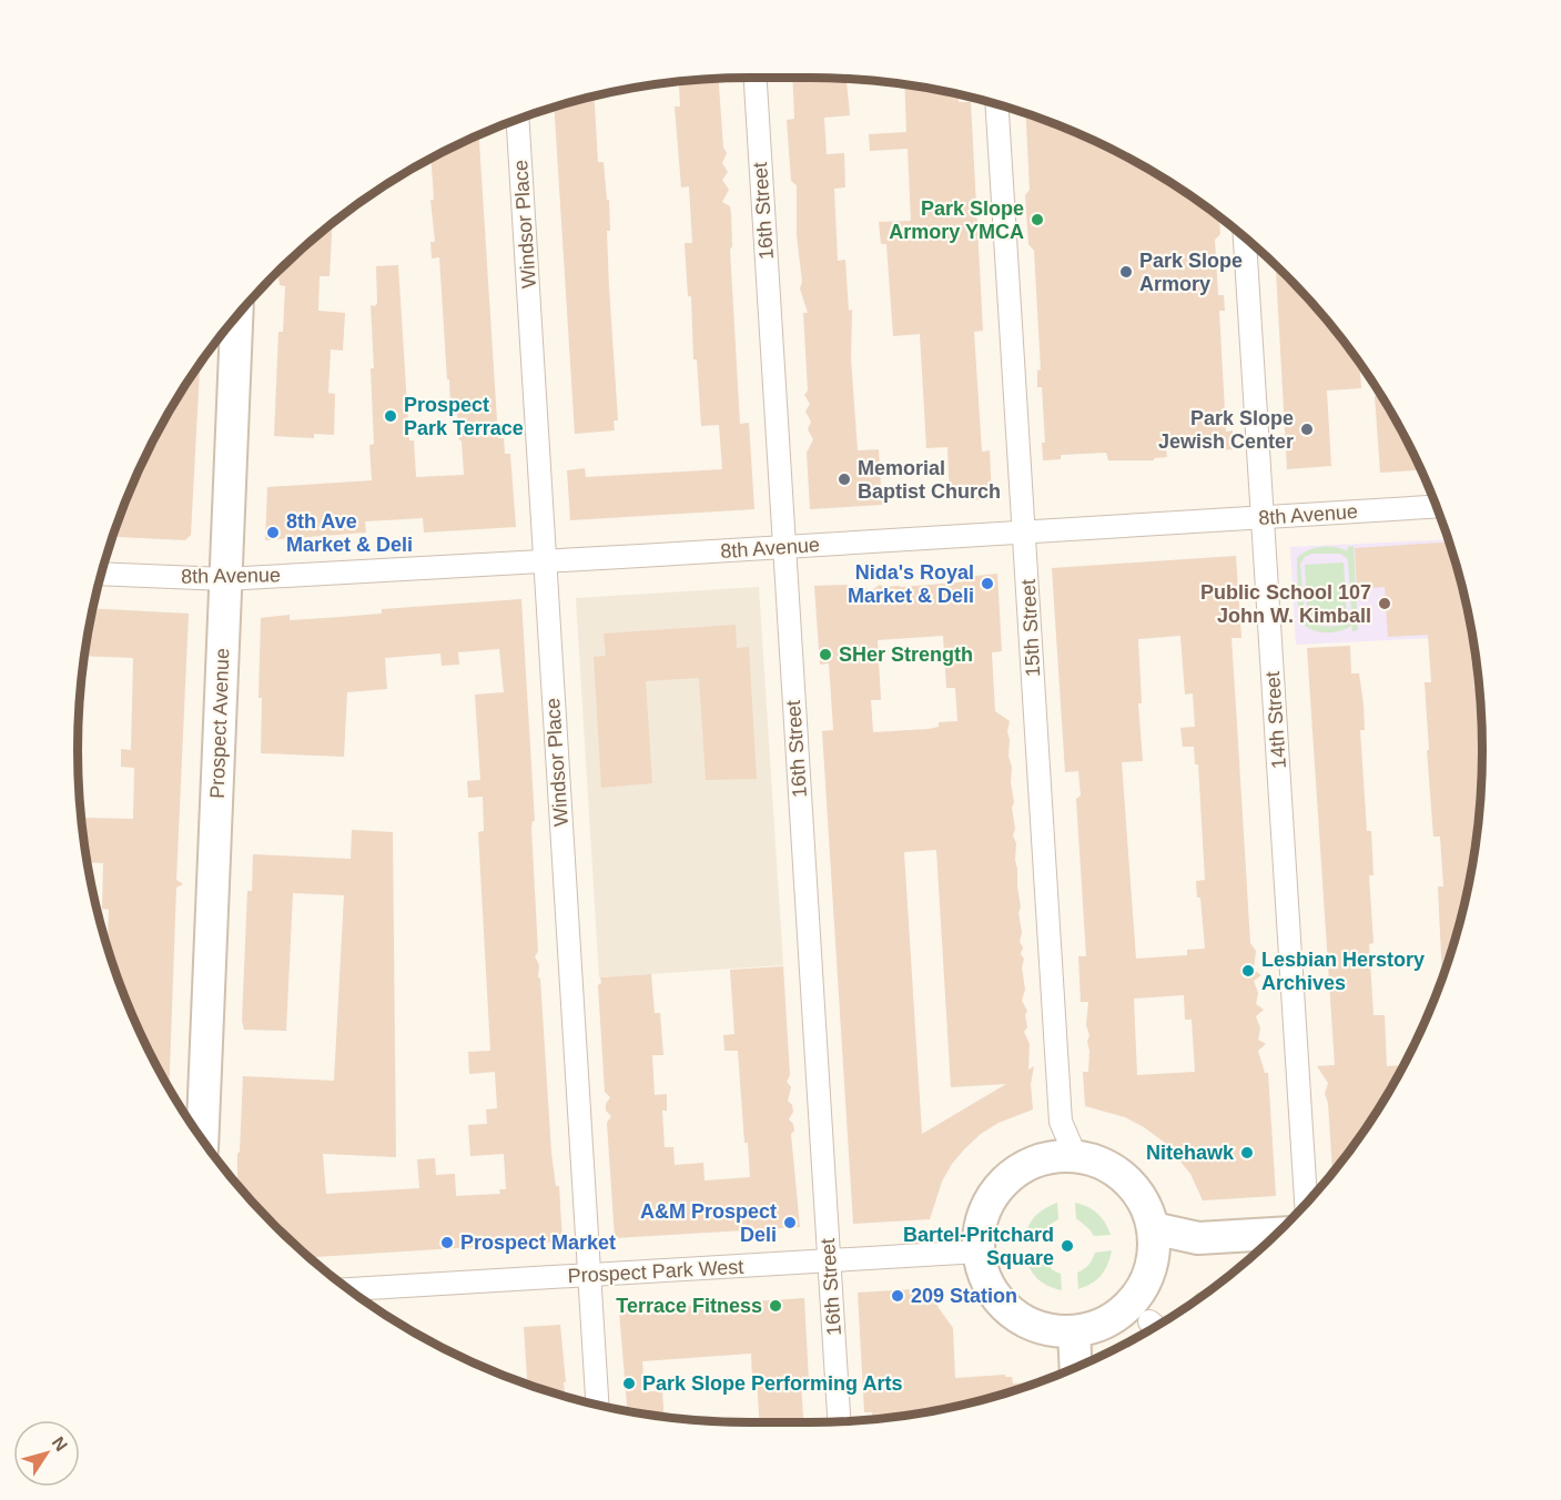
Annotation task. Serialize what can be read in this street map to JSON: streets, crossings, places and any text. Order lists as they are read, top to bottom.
{
  "streets": {
    "street": [
      "16th Street",
      "Windsor Place",
      "8th Avenue",
      "15th Street",
      "14th Street",
      "Prospect Avenue",
      "Prospect Park West"
    ]
  },
  "crossings": [
    ["16th Street", "8th Avenue"],
    ["16th Street", "Prospect Park West"],
    ["Windsor Place", "8th Avenue"],
    ["Windsor Place", "Prospect Park West"],
    ["8th Avenue", "15th Street"],
    ["8th Avenue", "14th Street"],
    ["8th Avenue", "Prospect Avenue"],
    ["15th Street", "Prospect Park West"]
  ],
  "places": [
    "Park Slope Armory YMCA",
    "Park Slope Armory",
    "Prospect Park Terrace",
    "Park Slope Jewish Center",
    "Memorial Baptist Church",
    "8th Ave Market & Deli",
    "Nida's Royal Market & Deli",
    "Public School 107 John W. Kimball",
    "SHer Strength",
    "Lesbian Herstory Archives",
    "Nitehawk",
    "A&M Prospect Deli",
    "Prospect Market",
    "Bartel-Pritchard Square",
    "209 Station",
    "Terrace Fitness",
    "Park Slope Performing Arts"
  ],
  "north": "top right"
}
